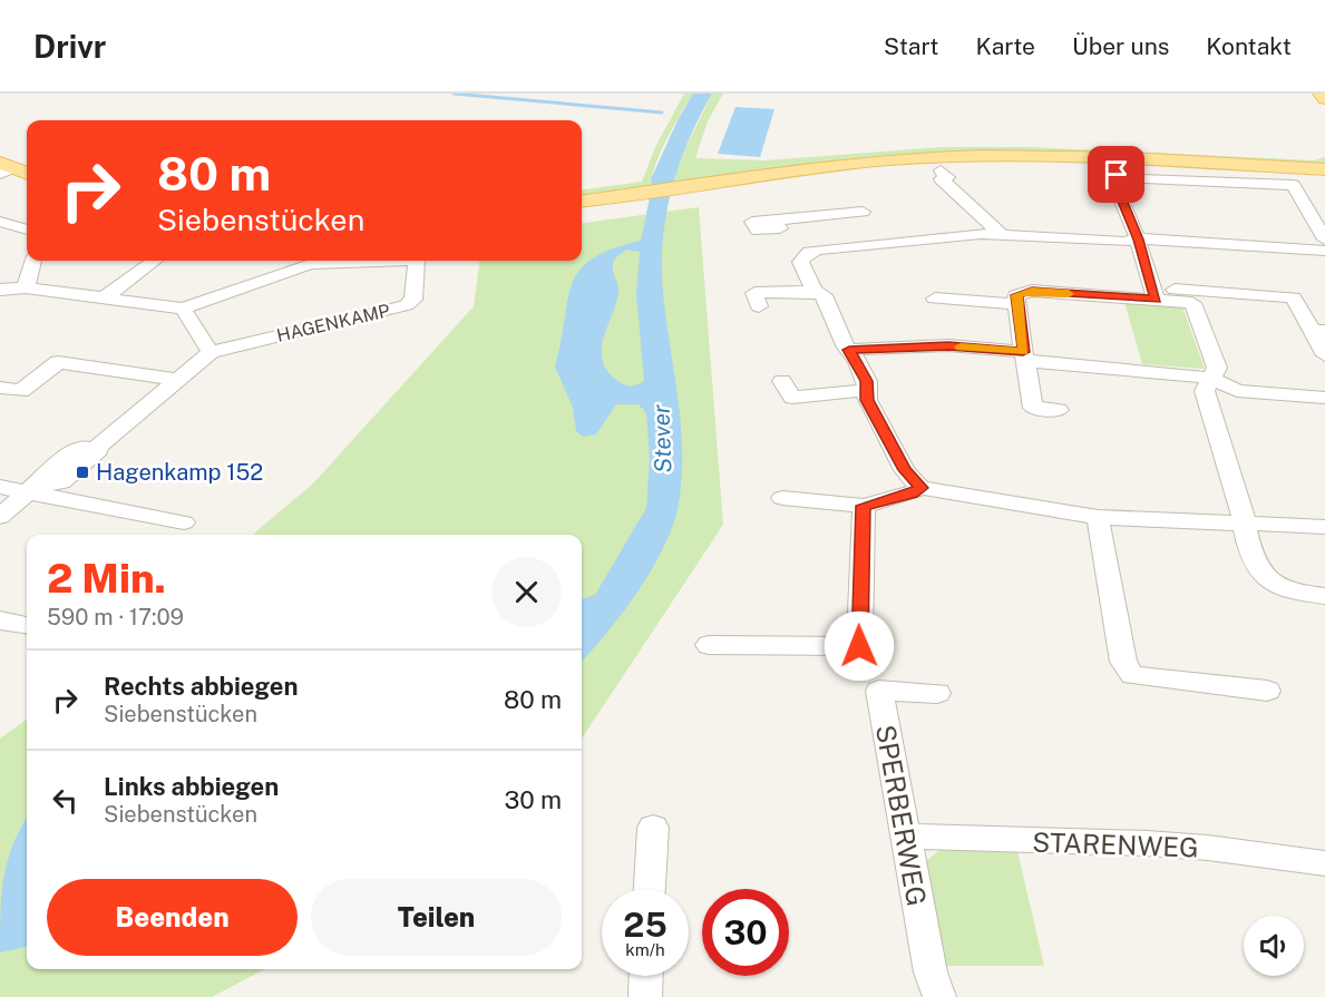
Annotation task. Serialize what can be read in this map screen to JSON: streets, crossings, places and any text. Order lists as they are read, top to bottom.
{
  "streets": {
    "street": ["HAGENKAMP", "SPERBERWEG", "STARENWEG"]
  },
  "crossings": [
    ["SPERBERWEG", "STARENWEG"]
  ],
  "water": ["Stever"],
  "places": {
    "transit": ["Hagenkamp 152"]
  },
  "page": {
    "header": "Drivr",
    "nav": [
      "Start",
      "Karte",
      "Über uns",
      "Kontakt"
    ],
    "turn": ["80 m", "Siebenstücken"],
    "heading": ["2 Min.", "590 m · 17:09"],
    "list": [
      {
        "name": "Rechts abbiegen",
        "note": "Siebenstücken",
        "value": "80 m"
      },
      {
        "name": "Links abbiegen",
        "note": "Siebenstücken",
        "value": "30 m"
      }
    ],
    "buttons": ["Beenden", "Teilen"],
    "speed": "25 km/h",
    "limit": "30"
  }
}
